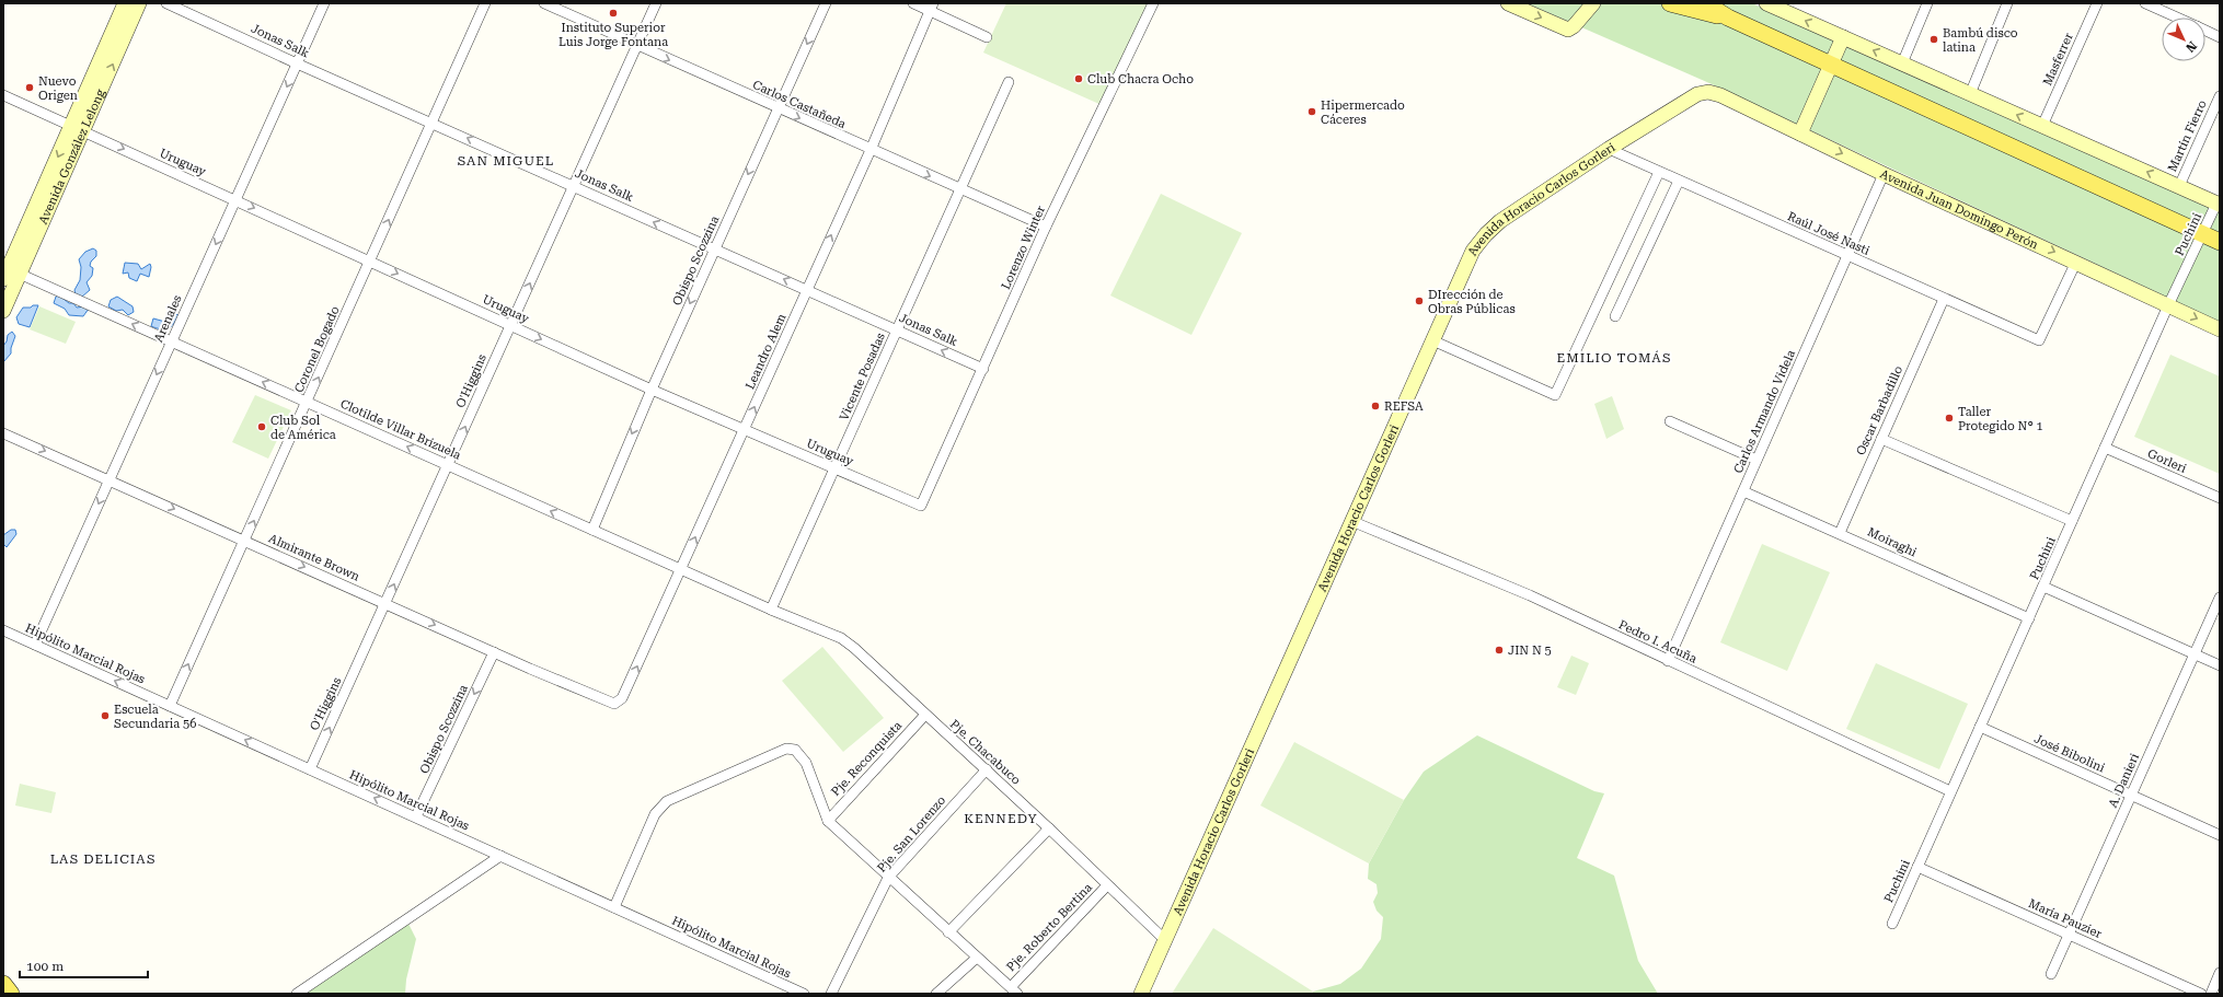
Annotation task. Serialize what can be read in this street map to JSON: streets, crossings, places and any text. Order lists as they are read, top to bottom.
{
  "streets": {
    "main road": ["Avenida González Lelong", "Avenida Horacio Carlos Gorleri", "Avenida Juan Domingo Perón"],
    "street": [
      "Jonas Salk",
      "Masferrer",
      "Carlos Castañeda",
      "Martín Fierro",
      "Uruguay",
      "Raúl José Nasti",
      "Puchini",
      "Lorenzo Winter",
      "Obispo Scozzina",
      "Arenales",
      "Coronel Bogado",
      "Leandro Alem",
      "Vicente Posadas",
      "O'Higgins",
      "Oscar Barbadillo",
      "Carlos Armando Videla",
      "Clotilde Villar Brizuela",
      "Gorleri",
      "Moiraghi",
      "Almirante Brown",
      "Pedro I. Acuña",
      "Hipólito Marcial Rojas",
      "Pje. Chacabuco",
      "José Bibolini",
      "Pje. Reconquista",
      "A. Danieri",
      "Pje. San Lorenzo",
      "María Pauzier",
      "Pje. Roberto Bertina"
    ]
  },
  "crossings": [
    ["Jonas Salk", "Lorenzo Winter"],
    ["Jonas Salk", "Obispo Scozzina"],
    ["Jonas Salk", "Arenales"],
    ["Jonas Salk", "Coronel Bogado"],
    ["Jonas Salk", "Leandro Alem"],
    ["Jonas Salk", "Vicente Posadas"],
    ["Jonas Salk", "O'Higgins"],
    ["Carlos Castañeda", "Lorenzo Winter"],
    ["Carlos Castañeda", "Obispo Scozzina"],
    ["Carlos Castañeda", "Leandro Alem"],
    ["Carlos Castañeda", "Vicente Posadas"],
    ["Carlos Castañeda", "O'Higgins"],
    ["Avenida González Lelong", "Uruguay"],
    ["Avenida González Lelong", "Clotilde Villar Brizuela"],
    ["Uruguay", "Lorenzo Winter"],
    ["Uruguay", "Obispo Scozzina"],
    ["Uruguay", "Arenales"],
    ["Uruguay", "Coronel Bogado"],
    ["Uruguay", "Leandro Alem"],
    ["Uruguay", "Vicente Posadas"],
    ["Uruguay", "O'Higgins"],
    ["Avenida Horacio Carlos Gorleri", "Avenida Juan Domingo Perón"],
    ["Avenida Horacio Carlos Gorleri", "Raúl José Nasti"],
    ["Avenida Horacio Carlos Gorleri", "Pedro I. Acuña"],
    ["Avenida Horacio Carlos Gorleri", "Pje. Chacabuco"],
    ["Avenida Juan Domingo Perón", "Raúl José Nasti"],
    ["Avenida Juan Domingo Perón", "Puchini"],
    ["Avenida Juan Domingo Perón", "Carlos Armando Videla"],
    ["Raúl José Nasti", "Oscar Barbadillo"],
    ["Raúl José Nasti", "Carlos Armando Videla"],
    ["Puchini", "Gorleri"],
    ["Puchini", "Moiraghi"],
    ["Puchini", "Pedro I. Acuña"],
    ["Puchini", "José Bibolini"],
    ["Puchini", "María Pauzier"],
    ["Obispo Scozzina", "Clotilde Villar Brizuela"],
    ["Obispo Scozzina", "Almirante Brown"],
    ["Obispo Scozzina", "Hipólito Marcial Rojas"],
    ["Arenales", "Clotilde Villar Brizuela"],
    ["Arenales", "Almirante Brown"],
    ["Arenales", "Hipólito Marcial Rojas"],
    ["Coronel Bogado", "Clotilde Villar Brizuela"],
    ["Coronel Bogado", "Almirante Brown"],
    ["Coronel Bogado", "Hipólito Marcial Rojas"],
    ["Leandro Alem", "Clotilde Villar Brizuela"],
    ["Leandro Alem", "Almirante Brown"],
    ["Vicente Posadas", "Clotilde Villar Brizuela"],
    ["Vicente Posadas", "Pje. Chacabuco"],
    ["O'Higgins", "Clotilde Villar Brizuela"],
    ["O'Higgins", "Almirante Brown"],
    ["O'Higgins", "Hipólito Marcial Rojas"],
    ["Oscar Barbadillo", "Moiraghi"],
    ["Carlos Armando Videla", "Moiraghi"],
    ["Carlos Armando Videla", "Pedro I. Acuña"],
    ["Clotilde Villar Brizuela", "Pje. Chacabuco"],
    ["Pje. Chacabuco", "Pje. Reconquista"],
    ["Pje. Chacabuco", "Pje. San Lorenzo"],
    ["Pje. Chacabuco", "Pje. Roberto Bertina"],
    ["José Bibolini", "A. Danieri"],
    ["A. Danieri", "María Pauzier"]
  ],
  "one_way": [
    "Jonas Salk",
    "Carlos Castañeda",
    "Uruguay",
    "Obispo Scozzina",
    "Arenales",
    "Coronel Bogado",
    "Leandro Alem",
    "O'Higgins",
    "Clotilde Villar Brizuela",
    "Almirante Brown",
    "Hipólito Marcial Rojas"
  ],
  "districts": [
    "SAN MIGUEL",
    "EMILIO TOMÁS",
    "KENNEDY",
    "LAS DELICIAS"
  ],
  "places": [
    "Instituto Superior Luis Jorge Fontana",
    "Bambú disco latina",
    "Club Chacra Ocho",
    "Nuevo Origen",
    "Hipermercado Cáceres",
    "DIrección de Obras Públicas",
    "REFSA",
    "Taller Protegido N° 1",
    "Club Sol de América",
    "JIN N 5",
    "Escuela Secundaria 56"
  ],
  "scale_bar": "100 m",
  "north": "bottom right"
}
